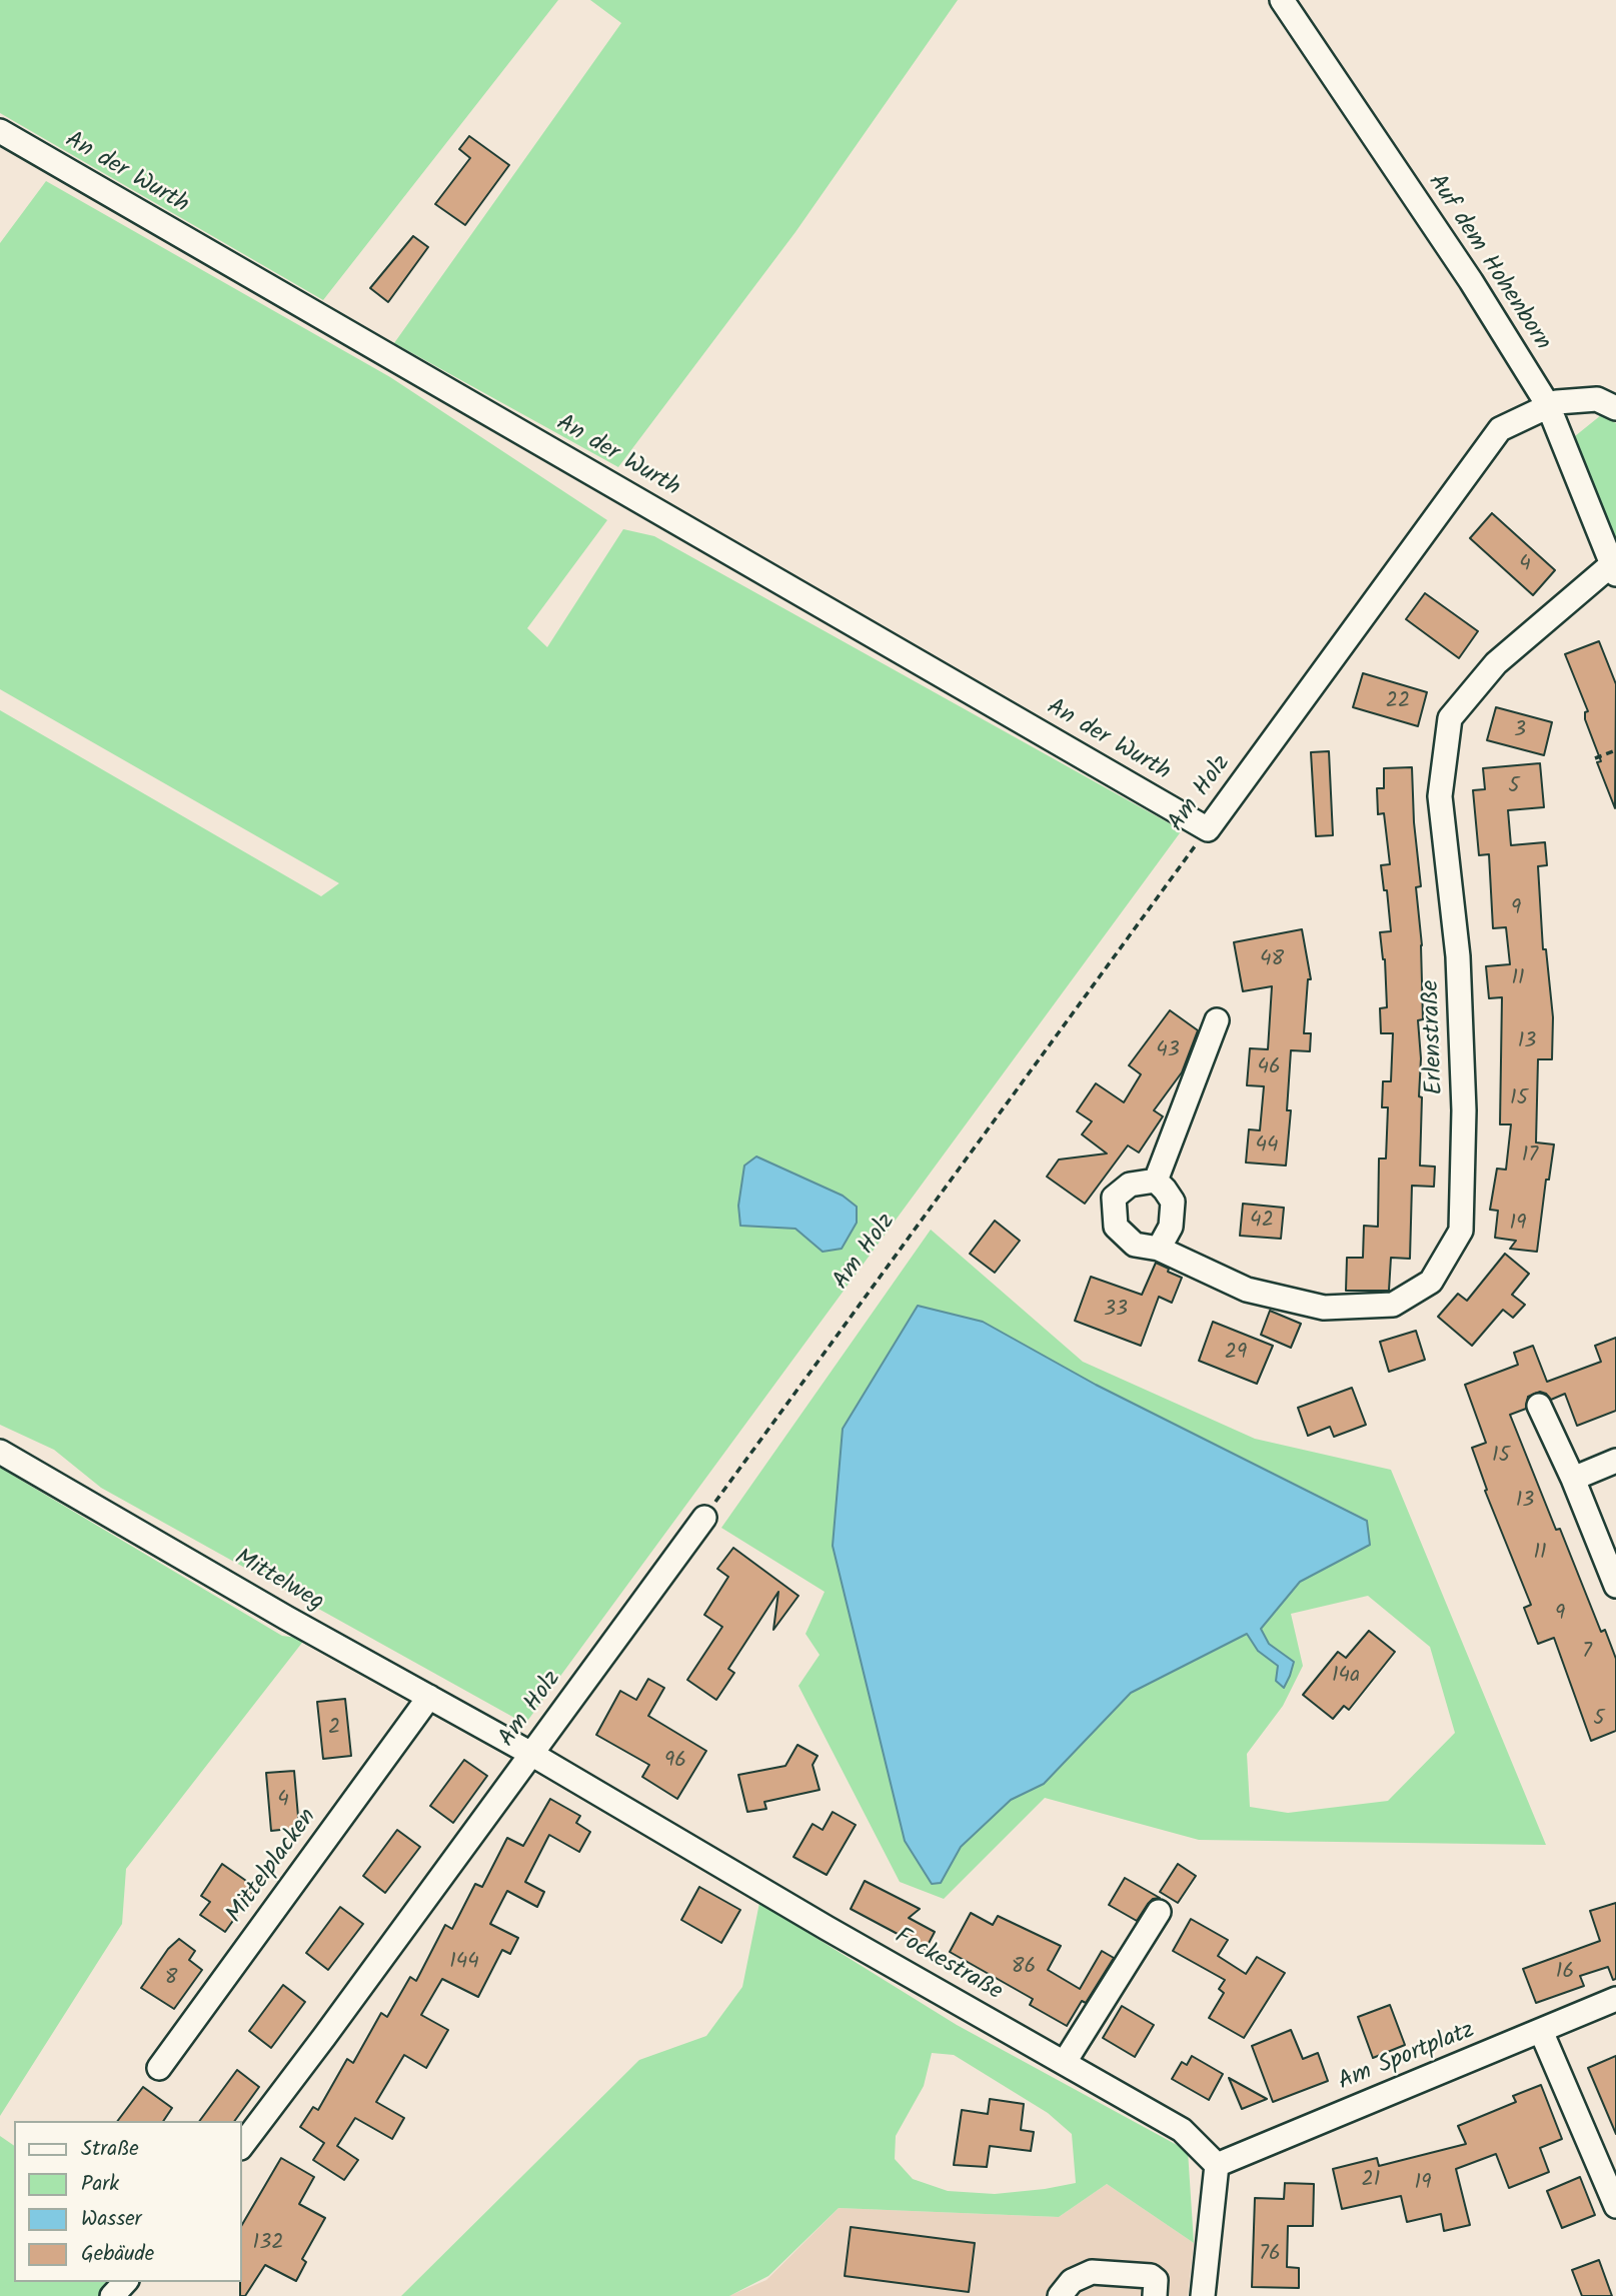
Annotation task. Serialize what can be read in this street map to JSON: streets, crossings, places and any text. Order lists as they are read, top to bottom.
{
  "streets": {
    "street": [
      "An der Wurth",
      "Auf dem Hohenborn",
      "Am Holz",
      "Erlenstraße",
      "Mittelweg",
      "Mittelplacken",
      "Fockestraße",
      "Am Sportplatz"
    ]
  },
  "crossings": [
    ["An der Wurth", "Am Holz"],
    ["Auf dem Hohenborn", "Am Holz"],
    ["Auf dem Hohenborn", "Erlenstraße"],
    ["Am Holz", "Mittelweg"],
    ["Am Holz", "Fockestraße"],
    ["Mittelweg", "Mittelplacken"],
    ["Mittelweg", "Fockestraße"],
    ["Fockestraße", "Am Sportplatz"]
  ],
  "house_numbers": [
    "4",
    "22",
    "3",
    "5",
    "9",
    "48",
    "11",
    "13",
    "43",
    "46",
    "15",
    "44",
    "17",
    "42",
    "19",
    "33",
    "29",
    "15",
    "13",
    "11",
    "9",
    "7",
    "14a",
    "5",
    "2",
    "96",
    "4",
    "144",
    "86",
    "16",
    "8",
    "21",
    "19",
    "132",
    "76"
  ],
  "legend": [
    "Straße",
    "Park",
    "Wasser",
    "Gebäude"
  ]
}
